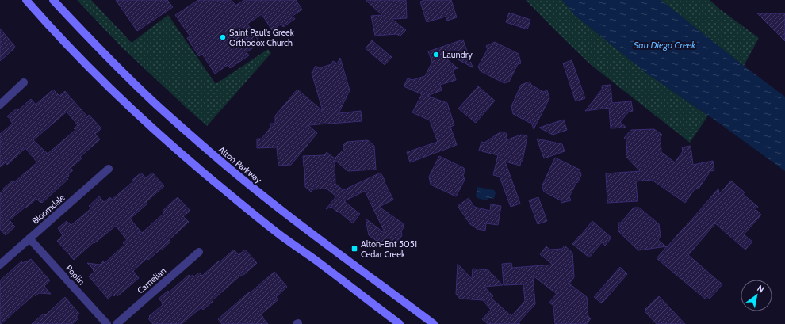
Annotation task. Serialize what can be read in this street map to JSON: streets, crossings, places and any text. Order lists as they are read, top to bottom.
{
  "streets": {
    "main road": ["Alton Parkway"],
    "street": ["Bloomdale", "Poplin", "Carnelian"]
  },
  "crossings": [
    ["Bloomdale", "Poplin"]
  ],
  "water": ["San Diego Creek"],
  "places": {
    "other": ["Saint Paul's Greek Orthodox Church", "Laundry"],
    "transit": ["Alton-Ent 5051 Cedar Creek"]
  },
  "north": "top right"
}
